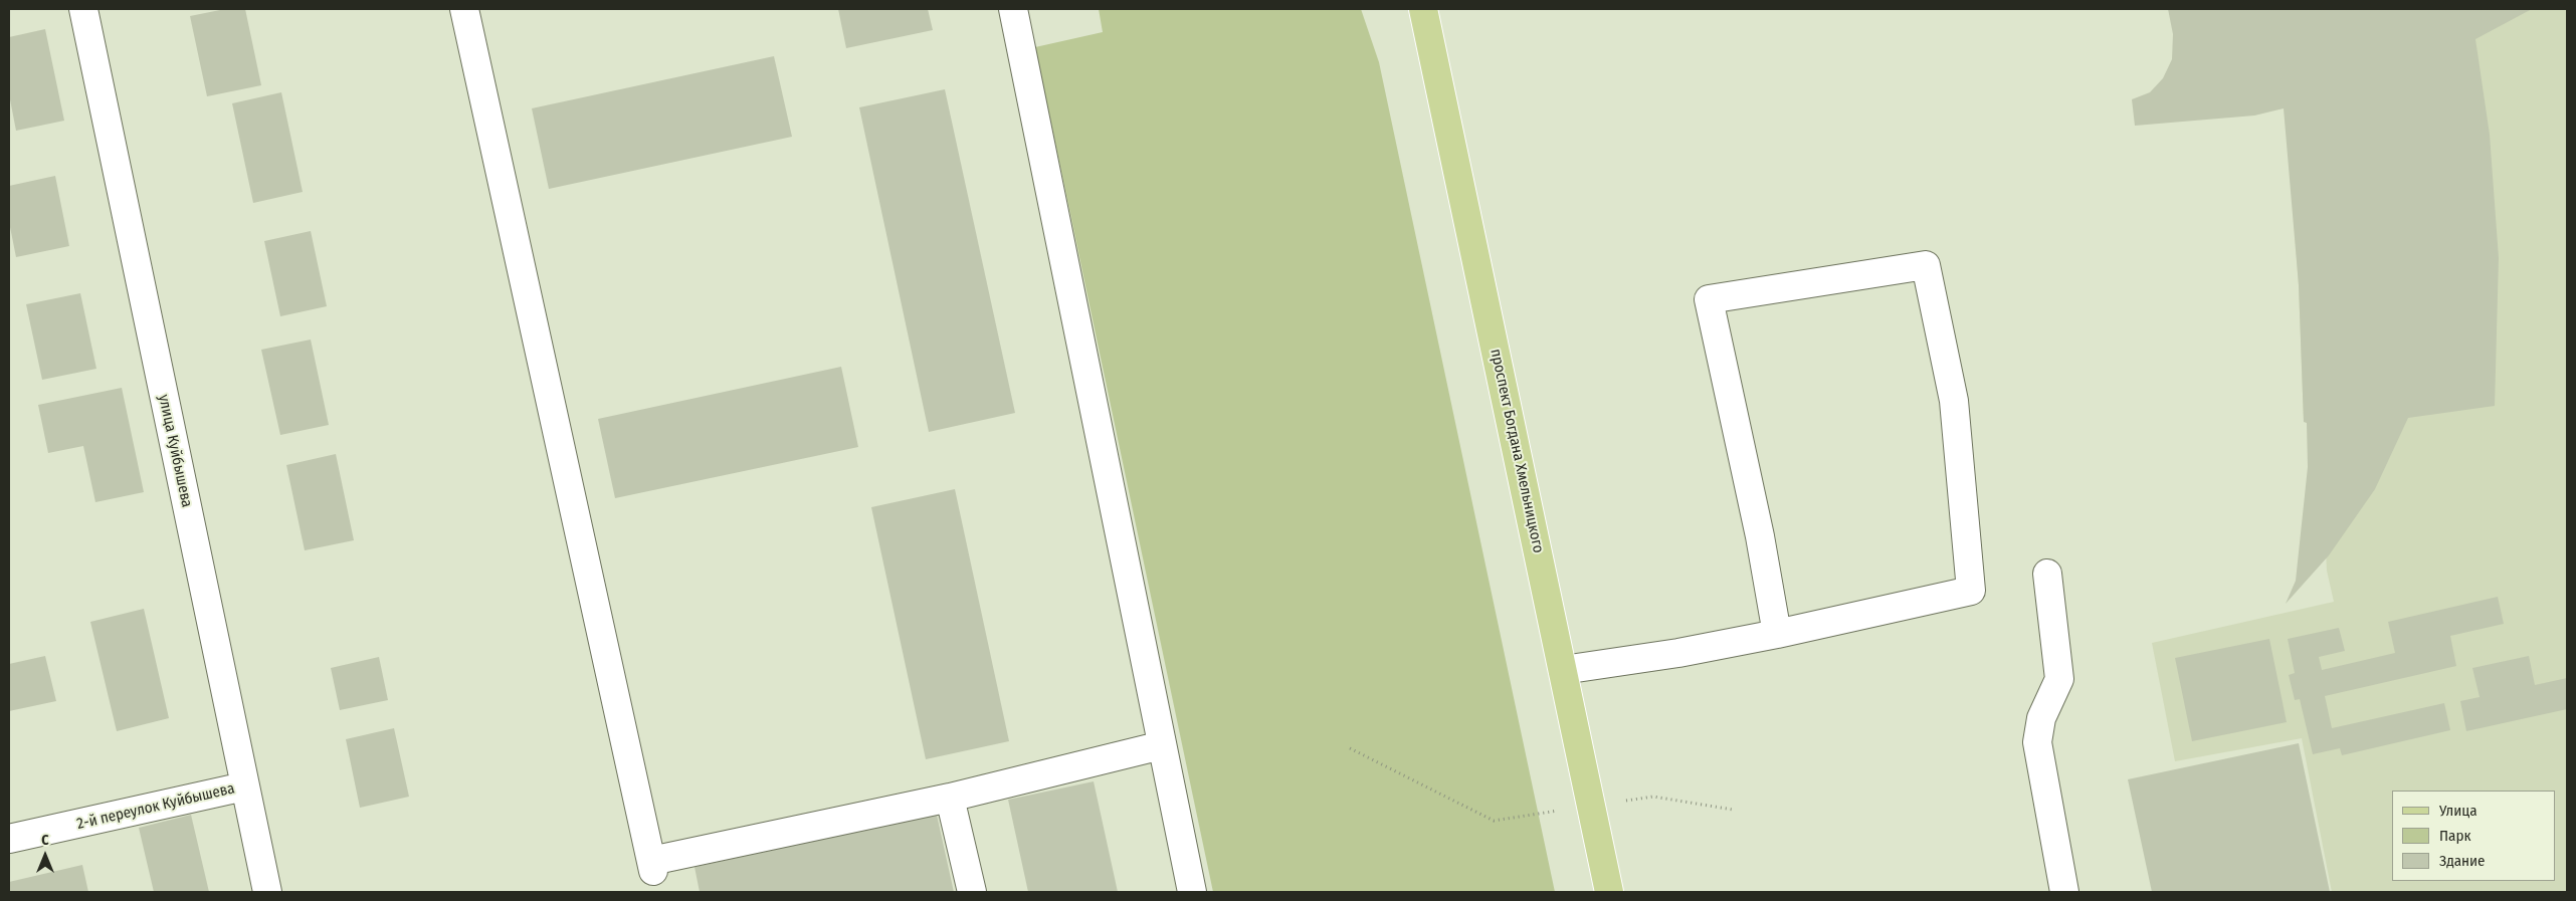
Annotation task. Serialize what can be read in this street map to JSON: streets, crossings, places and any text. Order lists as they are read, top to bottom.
{
  "streets": {
    "main road": ["проспект Богдана Хмельницкого"],
    "street": ["улица Куйбышева", "2-й переулок Куйбышева"]
  },
  "crossings": [
    ["улица Куйбышева", "2-й переулок Куйбышева"]
  ],
  "legend": ["Улица", "Парк", "Здание"],
  "north": "top"
}
